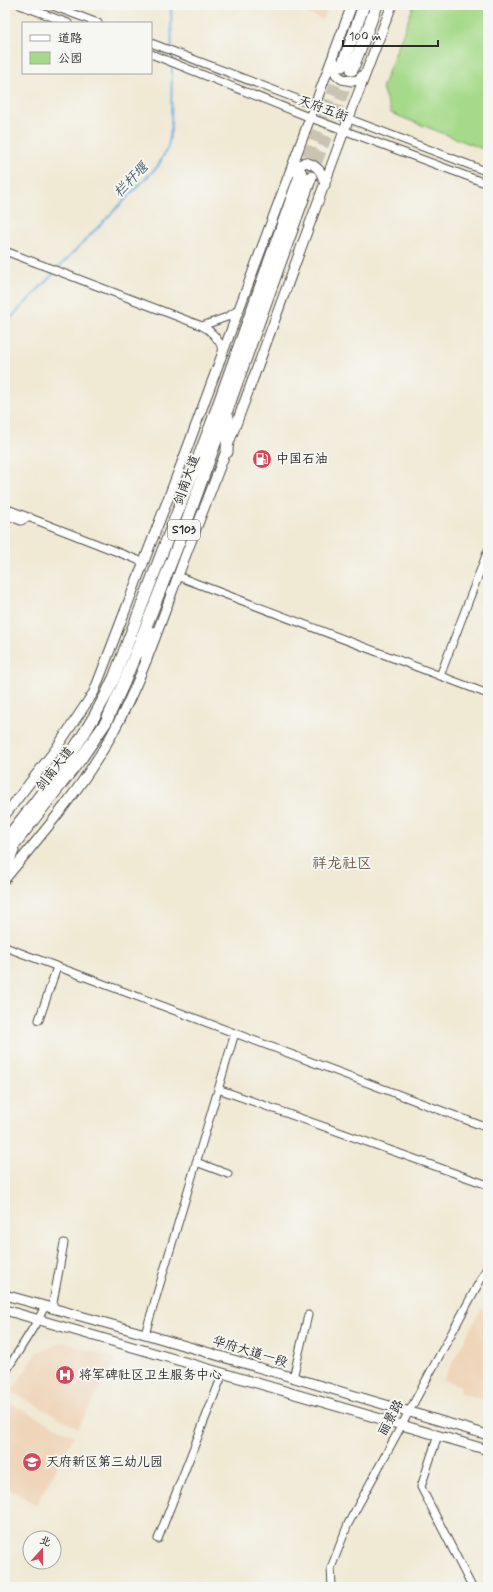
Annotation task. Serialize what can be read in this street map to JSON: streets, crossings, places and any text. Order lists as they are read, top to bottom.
{
  "streets": {
    "highway": ["剑南大道", "S103"],
    "main road": ["华府大道一段"],
    "street": ["天府五街", "丽景路"]
  },
  "crossings": [
    ["华府大道一段", "丽景路"]
  ],
  "districts": ["祥龙社区"],
  "water": ["栏杆堰"],
  "places": {
    "fuel station": ["中国石油"],
    "hospital": ["将军碑社区卫生服务中心"],
    "school or university": ["天府新区第三幼儿园"]
  },
  "legend": ["道路", "公园"],
  "scale_bar": "100 m",
  "north": "top"
}
